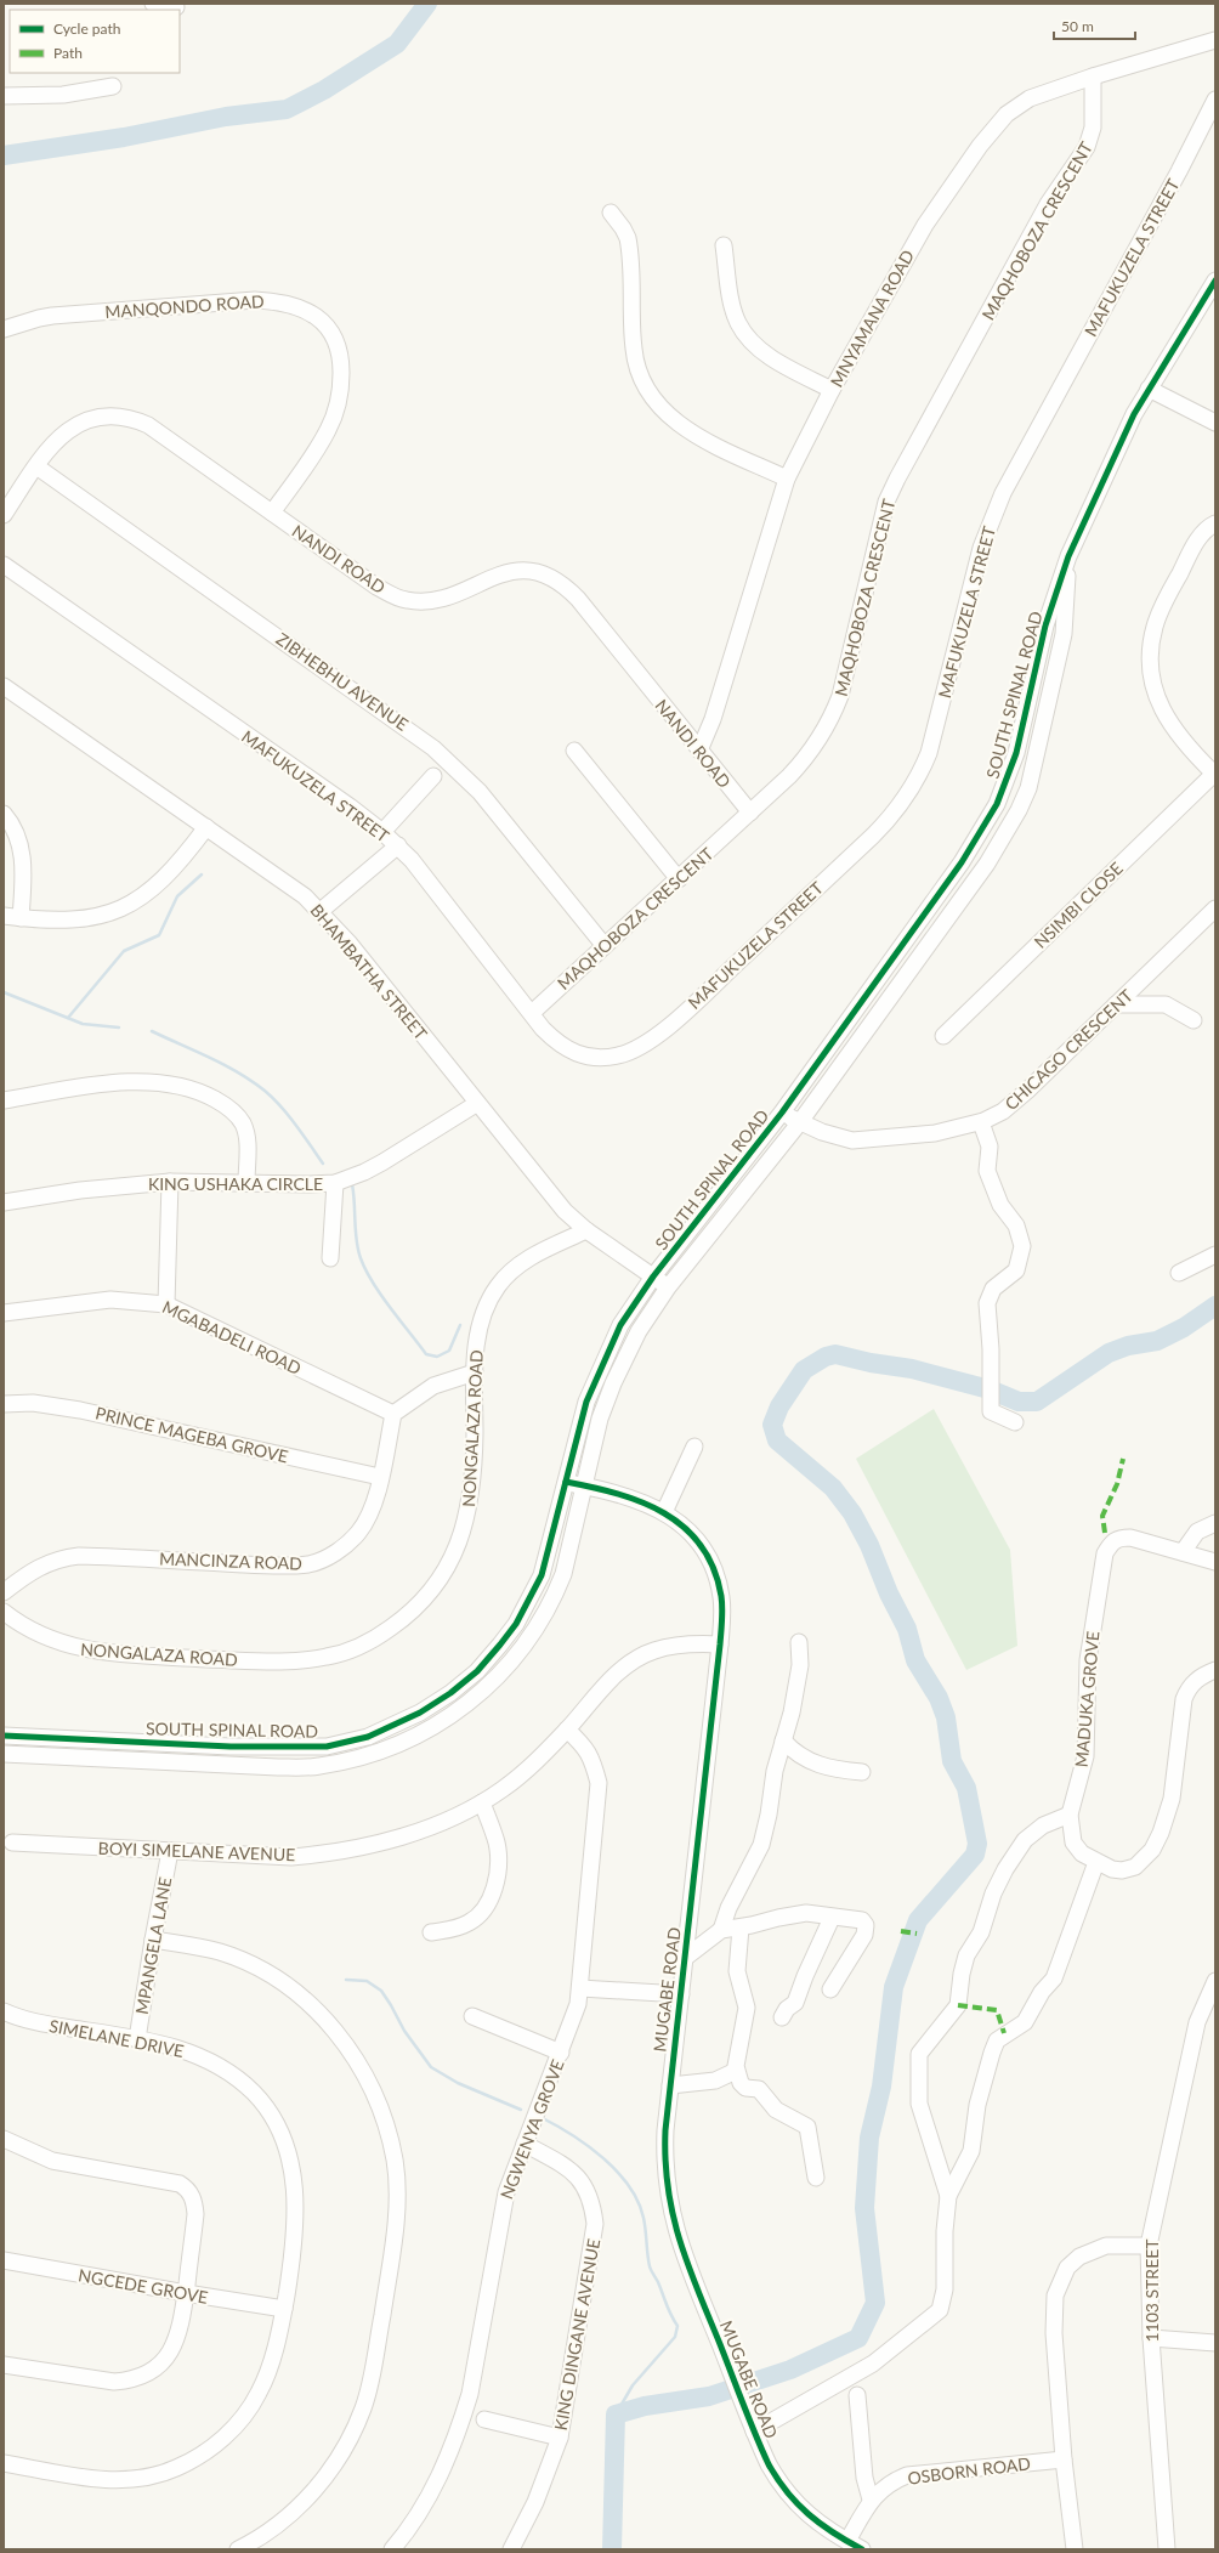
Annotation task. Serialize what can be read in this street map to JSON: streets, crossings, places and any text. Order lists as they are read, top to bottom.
{
  "streets": {
    "street": [
      "MAQHOBOZA CRESCENT",
      "MAFUKUZELA STREET",
      "MANQONDO ROAD",
      "MNYAMANA ROAD",
      "NANDI ROAD",
      "ZIBHEBHU AVENUE",
      "SOUTH SPINAL ROAD",
      "NSIMBI CLOSE",
      "BHAMBATHA STREET",
      "CHICAGO CRESCENT",
      "KING USHAKA CIRCLE",
      "MGABADELI ROAD",
      "NONGALAZA ROAD",
      "PRINCE MAGEBA GROVE",
      "MANCINZA ROAD",
      "MADUKA GROVE",
      "BOYI SIMELANE AVENUE",
      "MPANGELA LANE",
      "MUGABE ROAD",
      "SIMELANE DRIVE",
      "NGWENYA GROVE",
      "NGCEDE GROVE",
      "1103 STREET",
      "KING DINGANE AVENUE",
      "OSBORN ROAD"
    ]
  },
  "crossings": [
    ["MAQHOBOZA CRESCENT", "MAFUKUZELA STREET"],
    ["MAQHOBOZA CRESCENT", "MNYAMANA ROAD"],
    ["MAQHOBOZA CRESCENT", "NANDI ROAD"],
    ["MAQHOBOZA CRESCENT", "ZIBHEBHU AVENUE"],
    ["MANQONDO ROAD", "NANDI ROAD"],
    ["MNYAMANA ROAD", "NANDI ROAD"],
    ["NANDI ROAD", "ZIBHEBHU AVENUE"],
    ["SOUTH SPINAL ROAD", "BHAMBATHA STREET"],
    ["SOUTH SPINAL ROAD", "CHICAGO CRESCENT"],
    ["SOUTH SPINAL ROAD", "MUGABE ROAD"],
    ["BHAMBATHA STREET", "KING USHAKA CIRCLE"],
    ["BHAMBATHA STREET", "NONGALAZA ROAD"],
    ["MGABADELI ROAD", "MANCINZA ROAD"],
    ["PRINCE MAGEBA GROVE", "MANCINZA ROAD"],
    ["BOYI SIMELANE AVENUE", "MPANGELA LANE"],
    ["BOYI SIMELANE AVENUE", "MUGABE ROAD"],
    ["BOYI SIMELANE AVENUE", "NGWENYA GROVE"],
    ["MPANGELA LANE", "SIMELANE DRIVE"],
    ["MUGABE ROAD", "OSBORN ROAD"],
    ["SIMELANE DRIVE", "NGCEDE GROVE"],
    ["NGWENYA GROVE", "KING DINGANE AVENUE"]
  ],
  "legend": ["Cycle path", "Path"],
  "scale_bar": "50 m"
}
